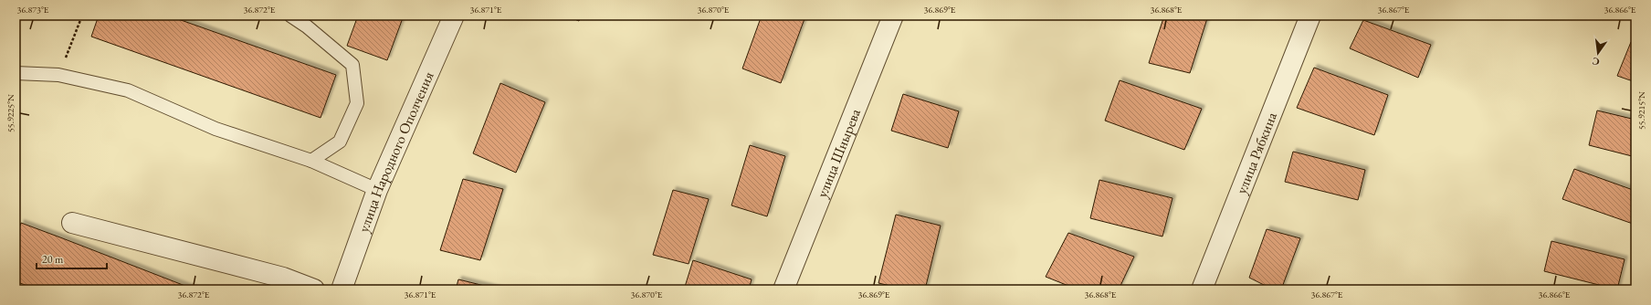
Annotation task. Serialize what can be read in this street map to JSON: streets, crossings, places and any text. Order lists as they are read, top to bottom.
{
  "streets": {
    "street": ["улица Народного Ополчения", "улица Шнырева", "улица Рябкина"]
  },
  "scale_bar": "20 m",
  "north": "bottom",
  "coordinates": [
    "36.873°E",
    "36.872°E",
    "36.871°E",
    "36.870°E",
    "36.869°E",
    "36.868°E",
    "36.867°E",
    "36.866°E",
    "55.9215°N",
    "55.9225°N"
  ]
}
